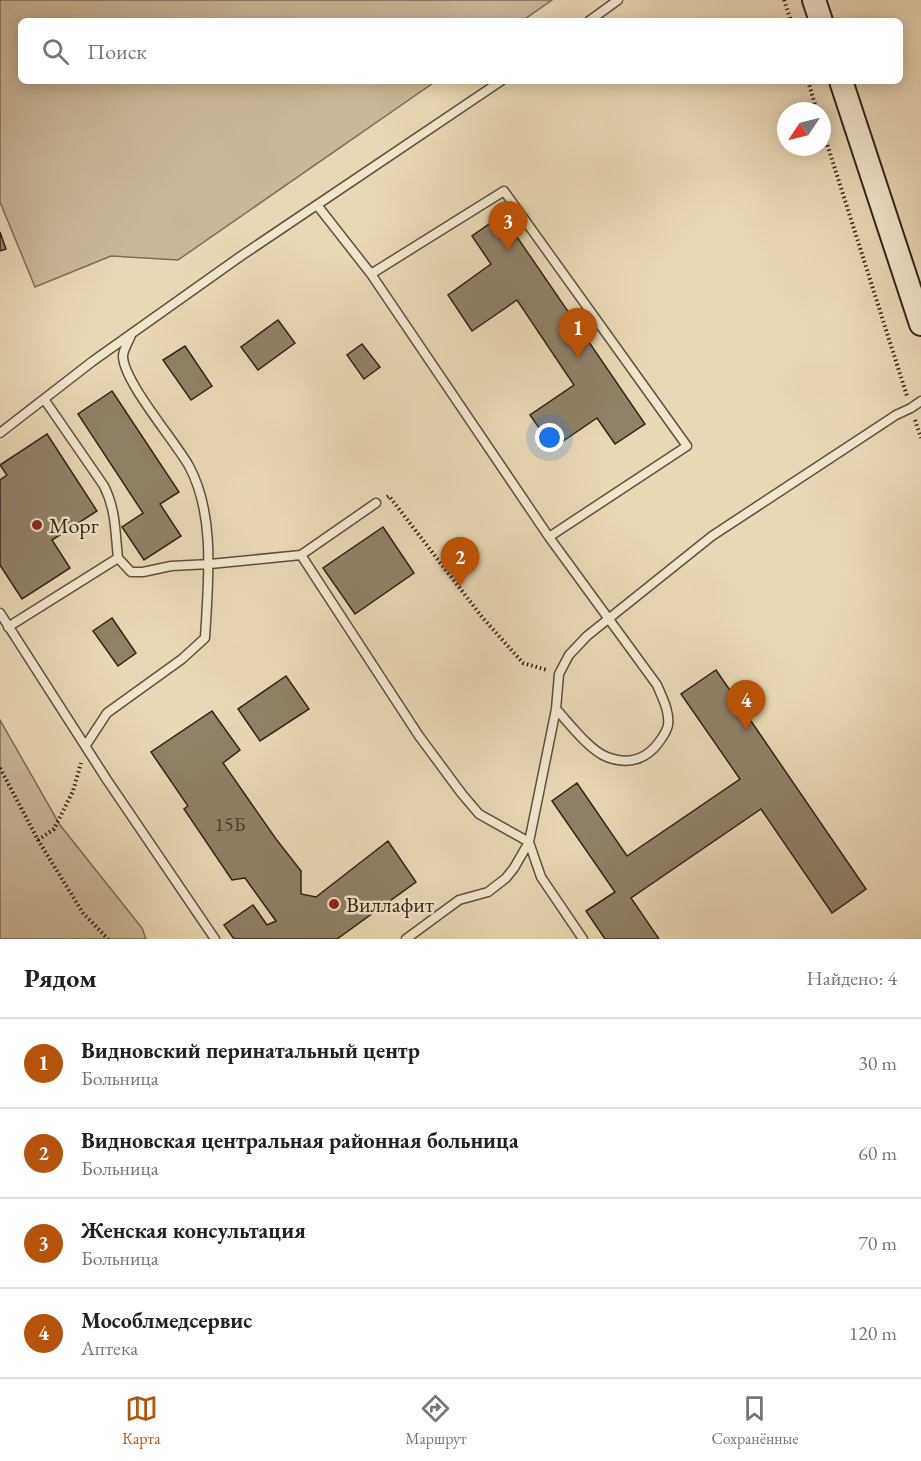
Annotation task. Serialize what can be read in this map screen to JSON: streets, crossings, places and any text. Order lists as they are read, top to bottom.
{
  "places": ["Морг", "Виллафит"],
  "house_numbers": ["15Б"],
  "north": "bottom left",
  "page": {
    "search": "Поиск",
    "pins": [
      "3",
      "1",
      "2",
      "4"
    ],
    "heading": ["Рядом", "Найдено: 4"],
    "list": [
      {
        "mark": "1",
        "name": "Видновский перинатальный центр",
        "note": "Больница",
        "value": "30 m"
      },
      {
        "mark": "2",
        "name": "Видновская центральная районная больница",
        "note": "Больница",
        "value": "60 m"
      },
      {
        "mark": "3",
        "name": "Женская консультация",
        "note": "Больница",
        "value": "70 m"
      },
      {
        "mark": "4",
        "name": "Мособлмедсервис",
        "note": "Аптека",
        "value": "120 m"
      }
    ],
    "nav": ["Карта", "Маршрут", "Сохранённые"]
  }
}
